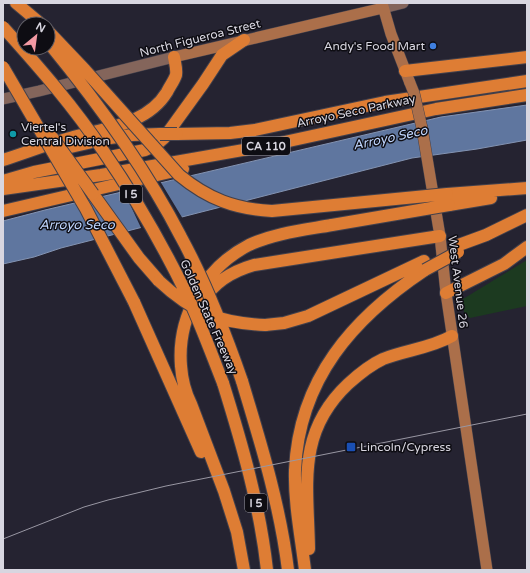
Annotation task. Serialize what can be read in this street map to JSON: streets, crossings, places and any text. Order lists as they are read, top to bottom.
{
  "streets": {
    "highway": [
      "Arroyo Seco Parkway",
      "CA 110",
      "I 5",
      "Golden State Freeway"
    ],
    "main road": ["North Figueroa Street", "West Avenue 26"]
  },
  "crossings": [
    ["North Figueroa Street", "West Avenue 26"]
  ],
  "water": ["Arroyo Seco"],
  "places": {
    "other": ["Andy's Food Mart", "Viertel's Central Division"],
    "transit": ["Lincoln/Cypress"]
  },
  "north": "top right"
}
